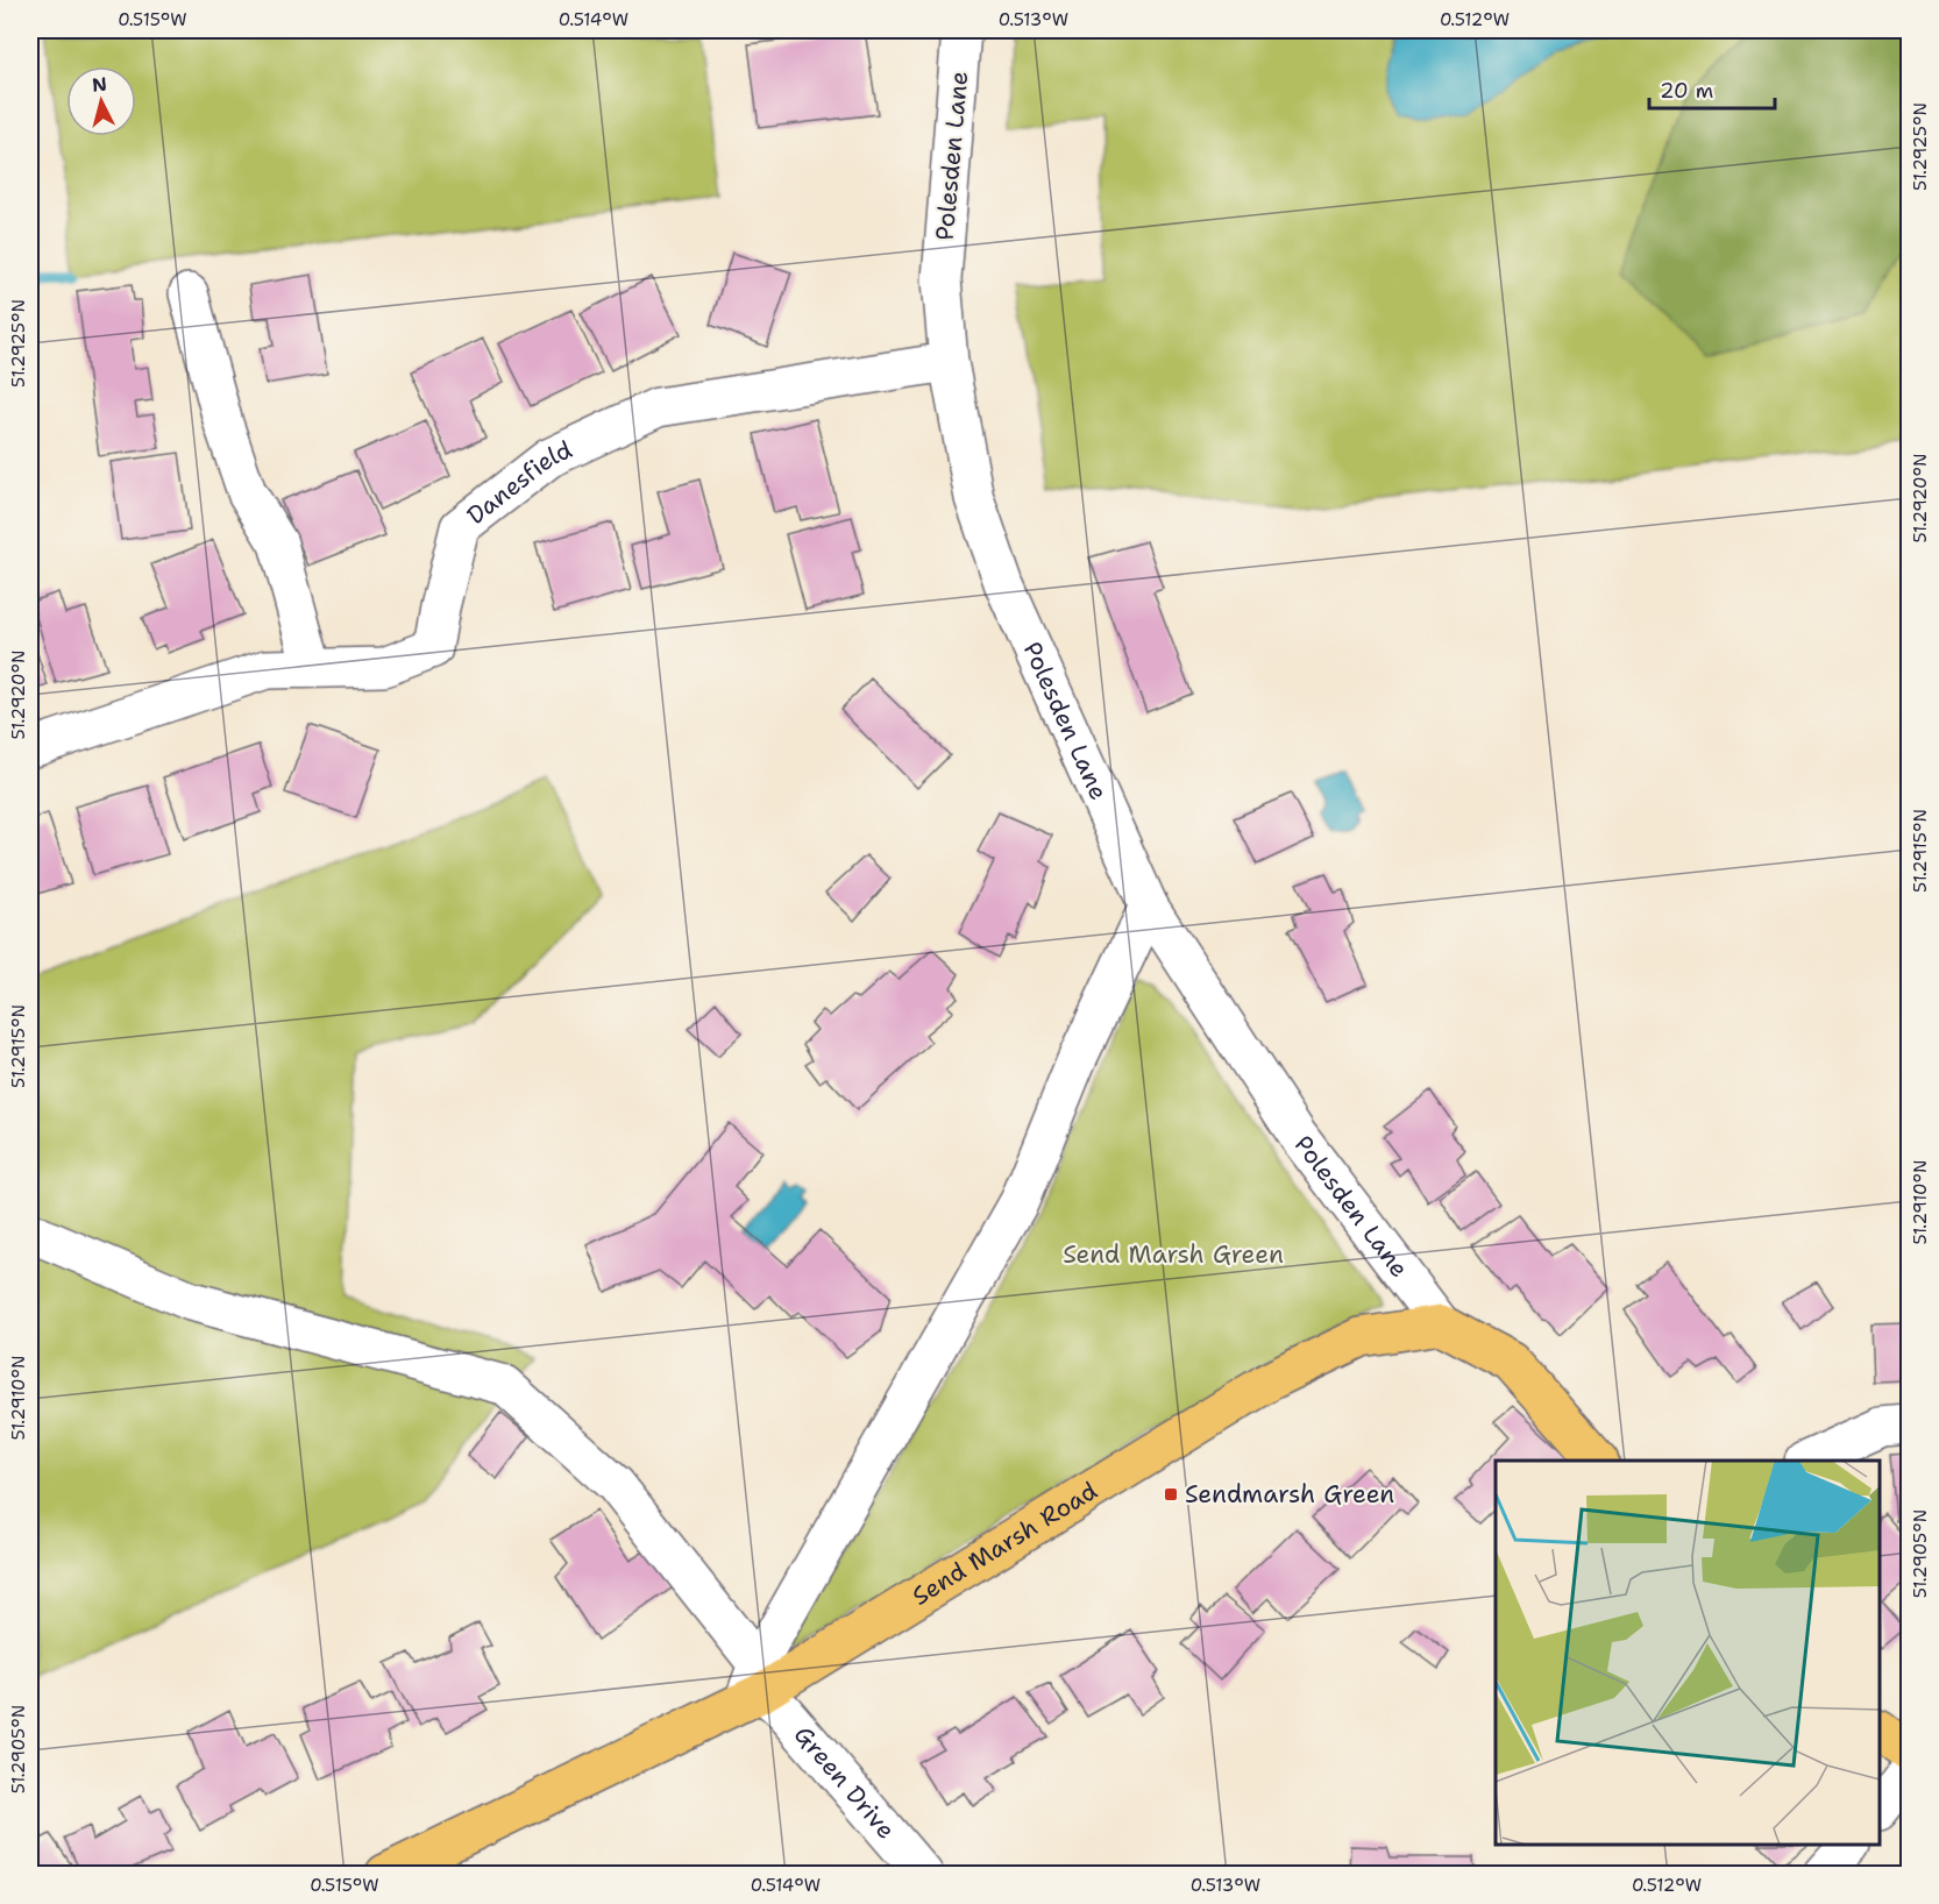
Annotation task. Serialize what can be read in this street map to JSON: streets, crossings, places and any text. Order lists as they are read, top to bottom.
{
  "streets": {
    "main road": ["Send Marsh Road"],
    "street": ["Polesden Lane", "Danesfield", "Green Drive"]
  },
  "crossings": [
    ["Polesden Lane", "Danesfield"],
    ["Polesden Lane", "Send Marsh Road"],
    ["Send Marsh Road", "Green Drive"]
  ],
  "parks": ["Send Marsh Green"],
  "places": {
    "transit": ["Sendmarsh Green"]
  },
  "scale_bar": "20 m",
  "north": "top",
  "coordinates": [
    "0.515°W",
    "0.514°W",
    "0.513°W",
    "0.512°W",
    "51.2925°N",
    "51.2920°N",
    "51.2915°N",
    "51.2910°N",
    "51.2905°N"
  ]
}
